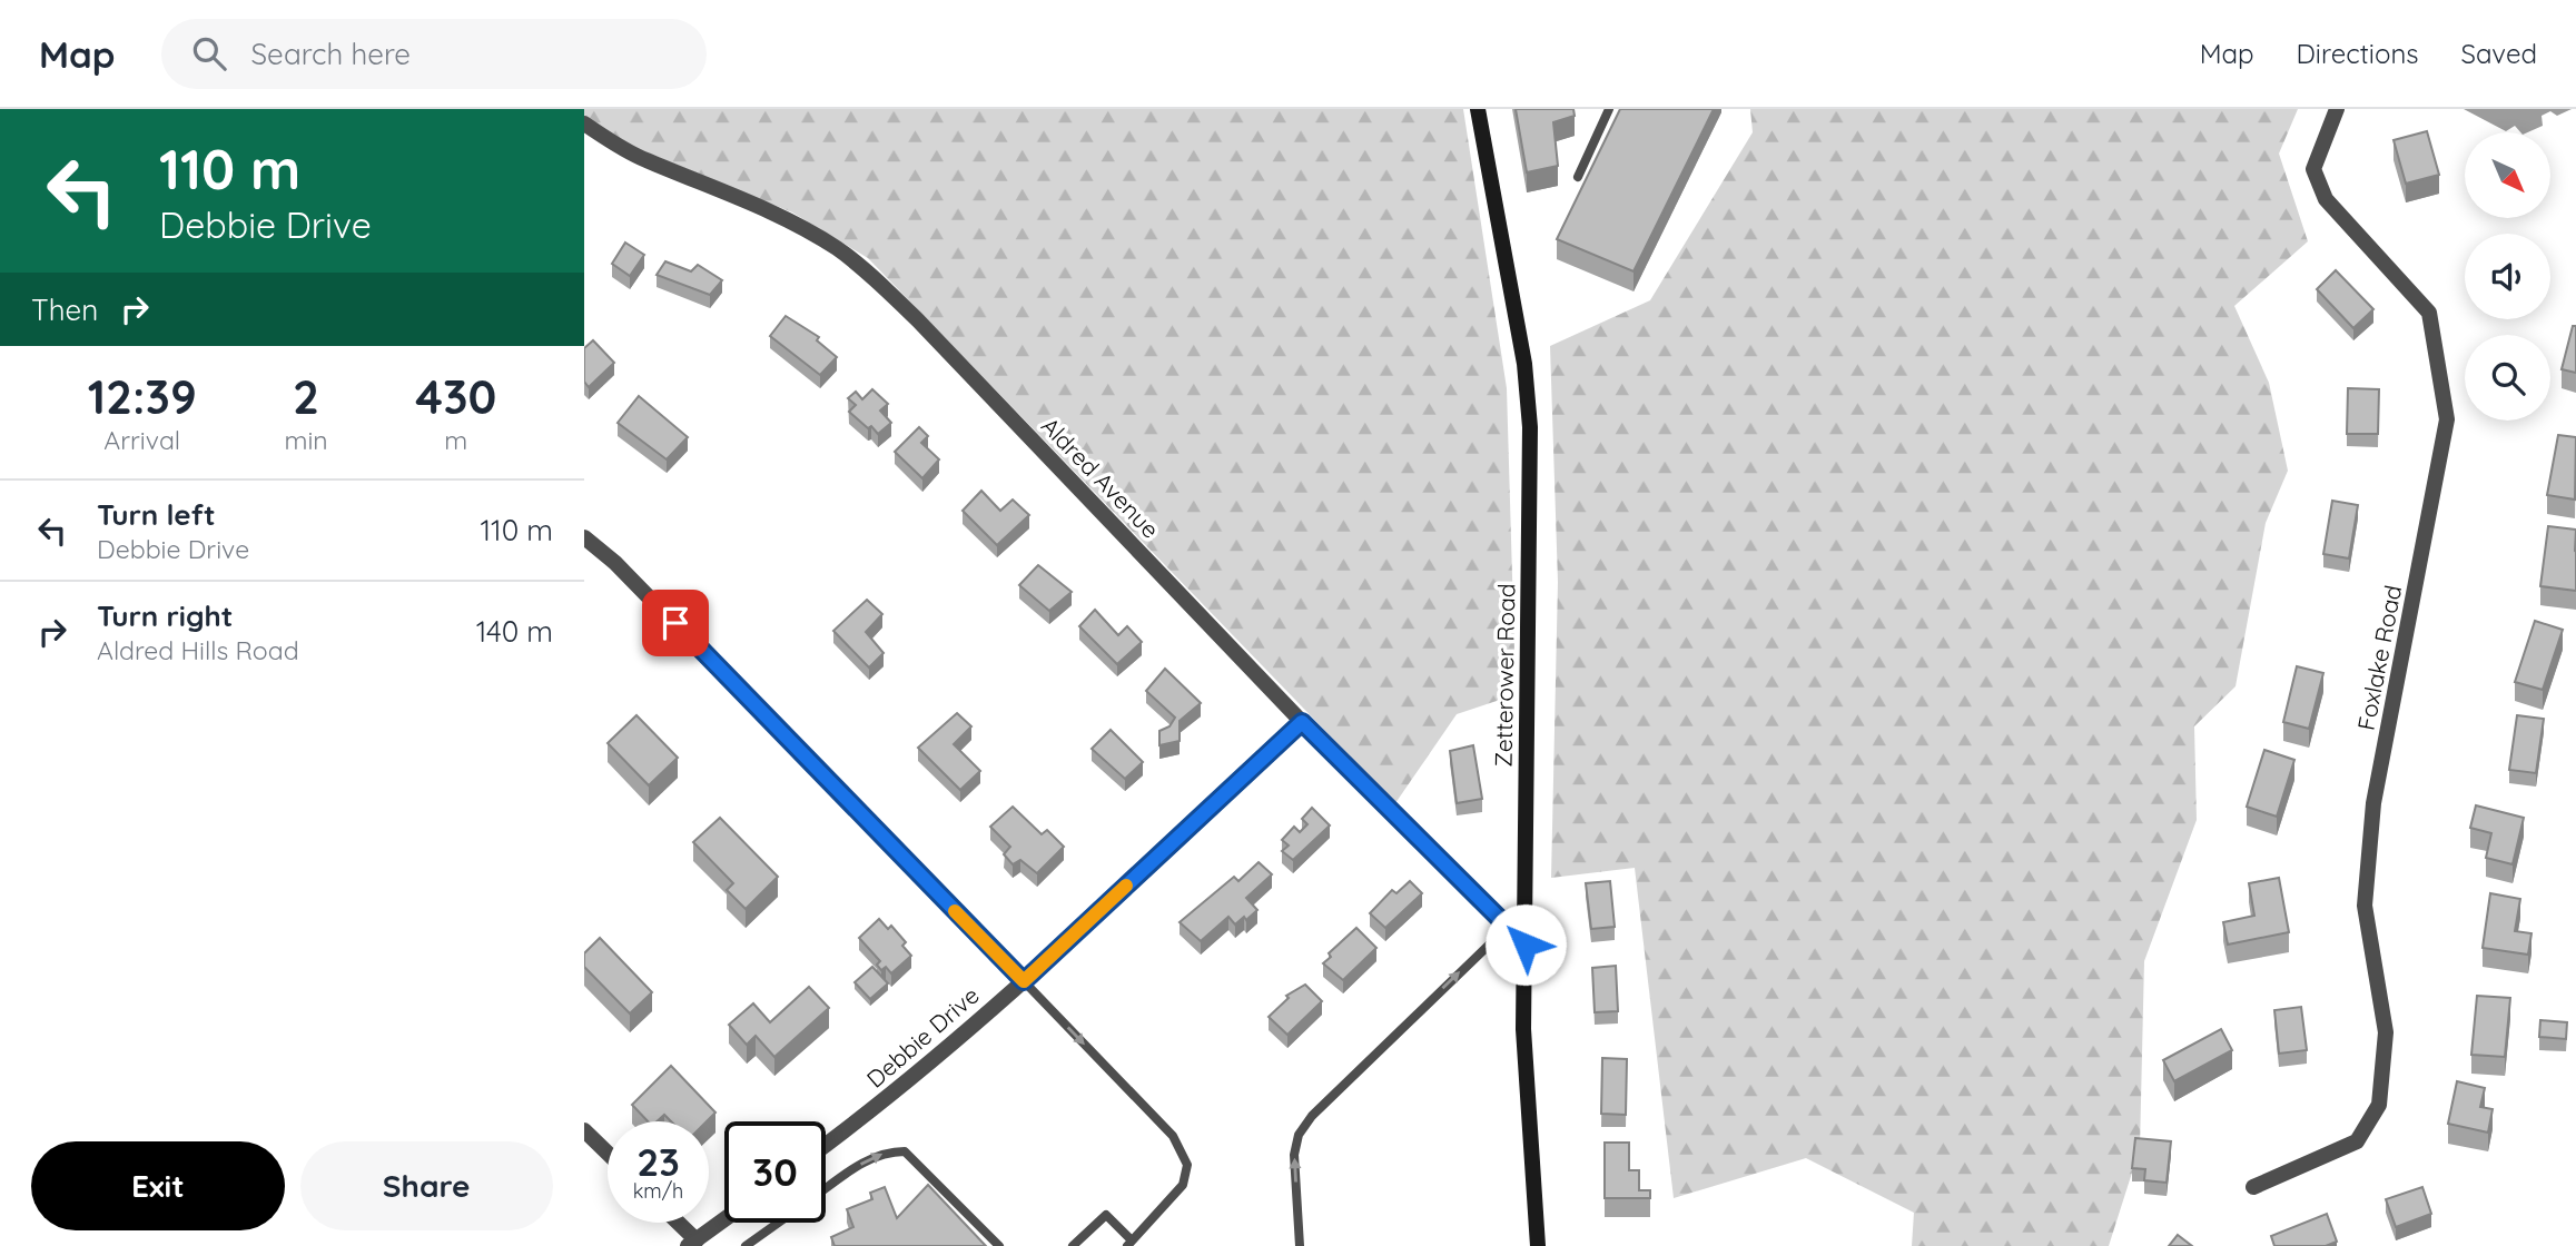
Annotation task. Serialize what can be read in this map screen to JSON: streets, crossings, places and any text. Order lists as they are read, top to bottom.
{
  "streets": {
    "street": [
      "Aldred Avenue",
      "Foxlake Road",
      "Zetterower Road",
      "Debbie Drive"
    ]
  },
  "crossings": [
    ["Aldred Avenue", "Zetterower Road"],
    ["Aldred Avenue", "Debbie Drive"]
  ],
  "north": "bottom right",
  "page": {
    "header": "Map",
    "search": "Search here",
    "nav": ["Map", "Directions", "Saved"],
    "turn": ["110 m", "Debbie Drive"],
    "then": "Then",
    "eta": [
      "12:39",
      "Arrival",
      "2",
      "min",
      "430",
      "m"
    ],
    "list": [
      {
        "name": "Turn left",
        "note": "Debbie Drive",
        "value": "110 m"
      },
      {
        "name": "Turn right",
        "note": "Aldred Hills Road",
        "value": "140 m"
      }
    ],
    "speed": "23 km/h",
    "limit": "30",
    "buttons": ["Exit", "Share"]
  }
}
